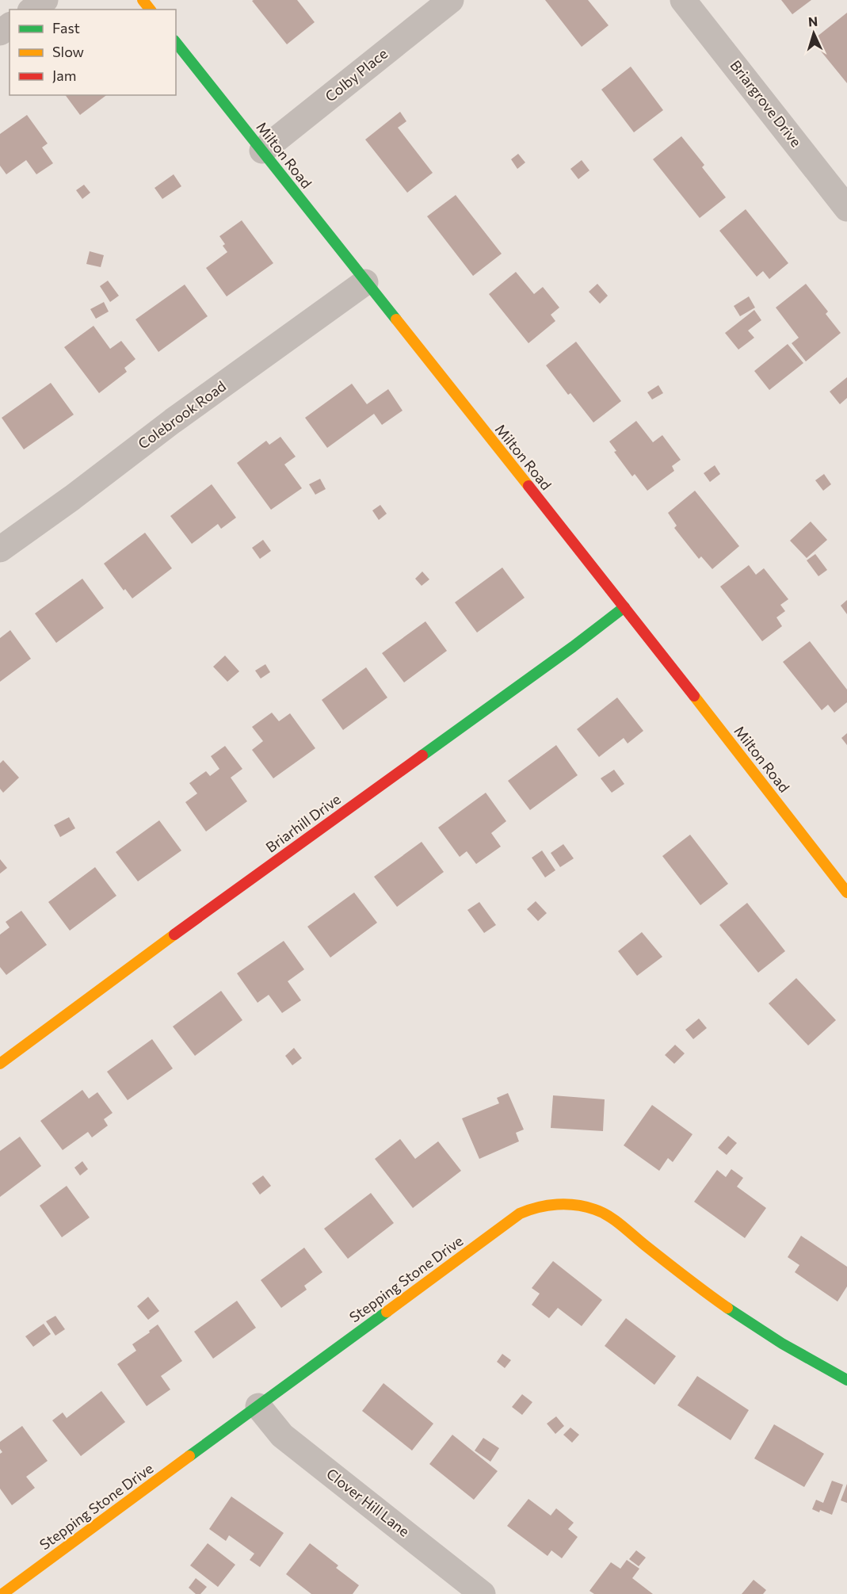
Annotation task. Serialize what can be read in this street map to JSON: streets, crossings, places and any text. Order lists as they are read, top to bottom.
{
  "streets": {
    "street": [
      "Colby Place",
      "Briargrove Drive",
      "Milton Road",
      "Colebrook Road",
      "Briarhill Drive",
      "Stepping Stone Drive",
      "Clover Hill Lane"
    ]
  },
  "crossings": [
    ["Colby Place", "Milton Road"],
    ["Milton Road", "Colebrook Road"],
    ["Milton Road", "Briarhill Drive"],
    ["Stepping Stone Drive", "Clover Hill Lane"]
  ],
  "legend": ["Fast", "Slow", "Jam"],
  "north": "top"
}
